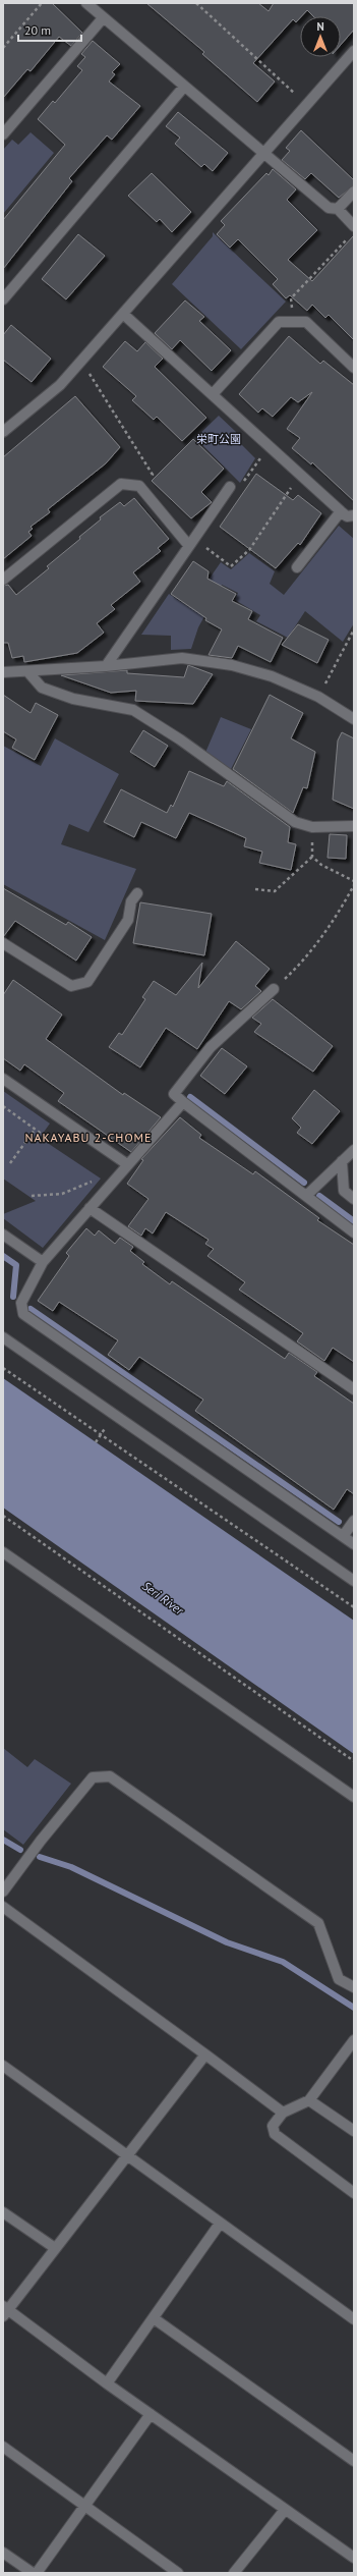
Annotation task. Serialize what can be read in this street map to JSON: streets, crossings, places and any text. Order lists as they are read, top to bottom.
{
  "districts": ["NAKAYABU 2-CHOME"],
  "water": ["Seri River"],
  "parks": ["栄町公園"],
  "scale_bar": "20 m",
  "north": "top"
}
